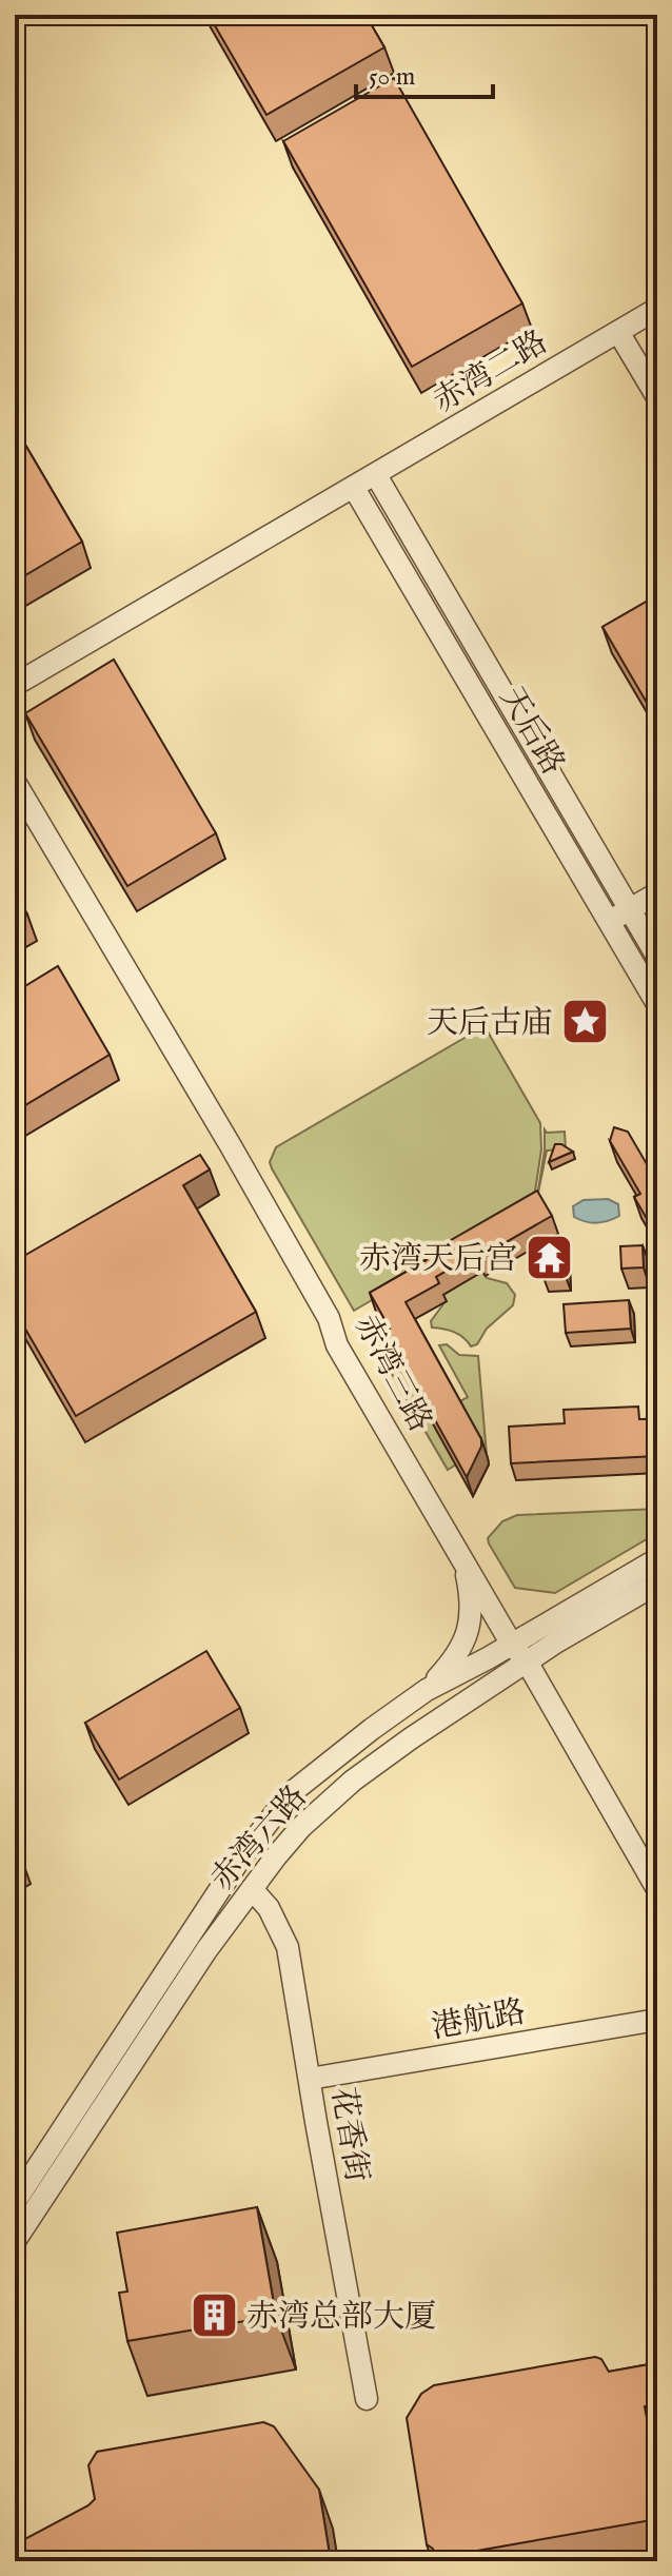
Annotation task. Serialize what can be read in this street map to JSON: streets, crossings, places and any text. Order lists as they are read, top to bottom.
{
  "streets": {
    "street": [
      "赤湾二路",
      "天后路",
      "赤湾三路",
      "赤湾六路",
      "港航路",
      "花香街"
    ]
  },
  "crossings": [
    ["赤湾二路", "天后路"],
    ["赤湾三路", "赤湾六路"],
    ["赤湾六路", "花香街"],
    ["港航路", "花香街"]
  ],
  "places": {
    "place": ["天后古庙"],
    "temple": ["赤湾天后宫"],
    "building": ["赤湾总部大厦"]
  },
  "scale_bar": "50 m"
}
